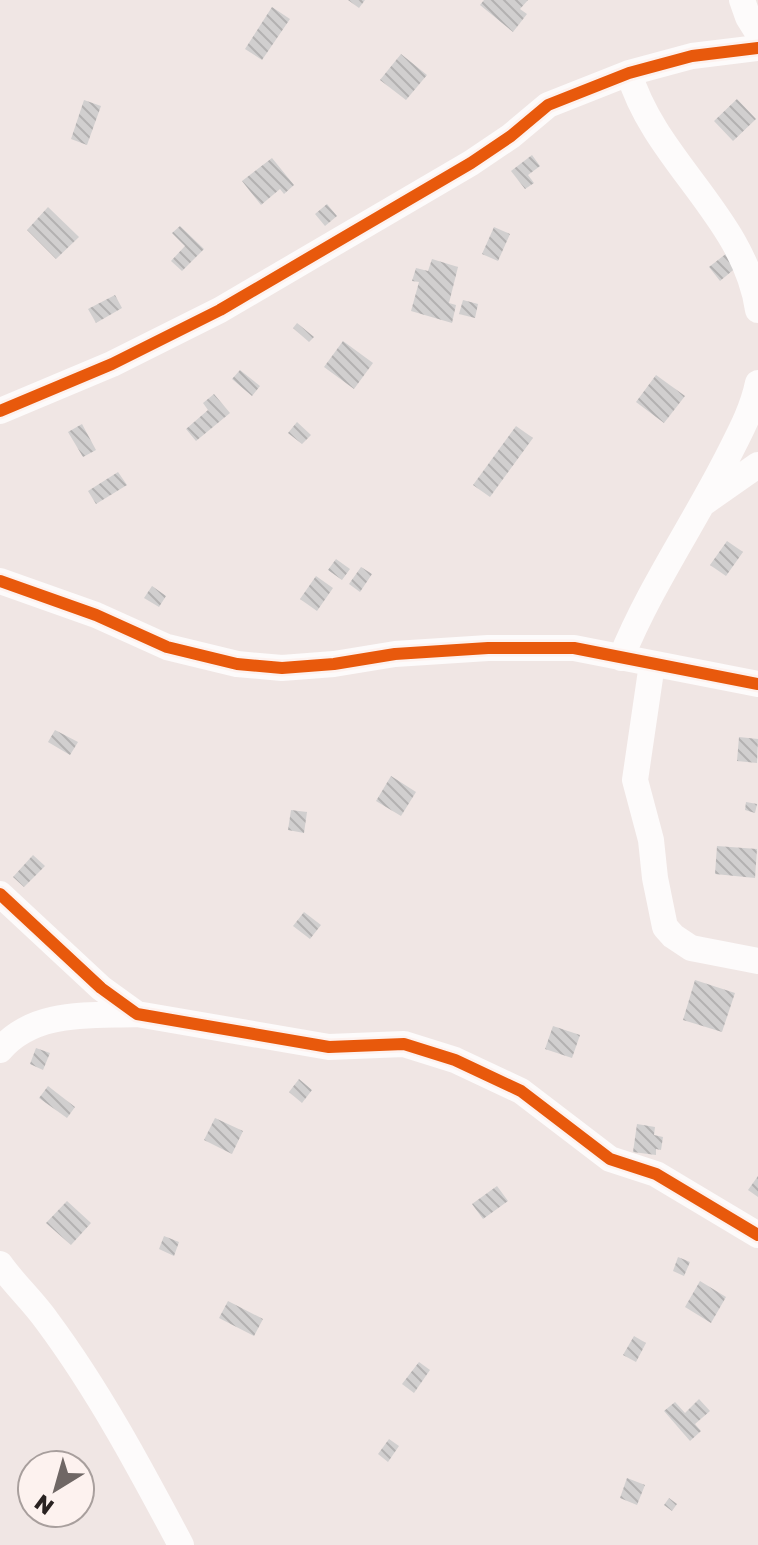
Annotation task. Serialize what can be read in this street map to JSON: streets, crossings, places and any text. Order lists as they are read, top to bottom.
{
  "north": "bottom left"
}
